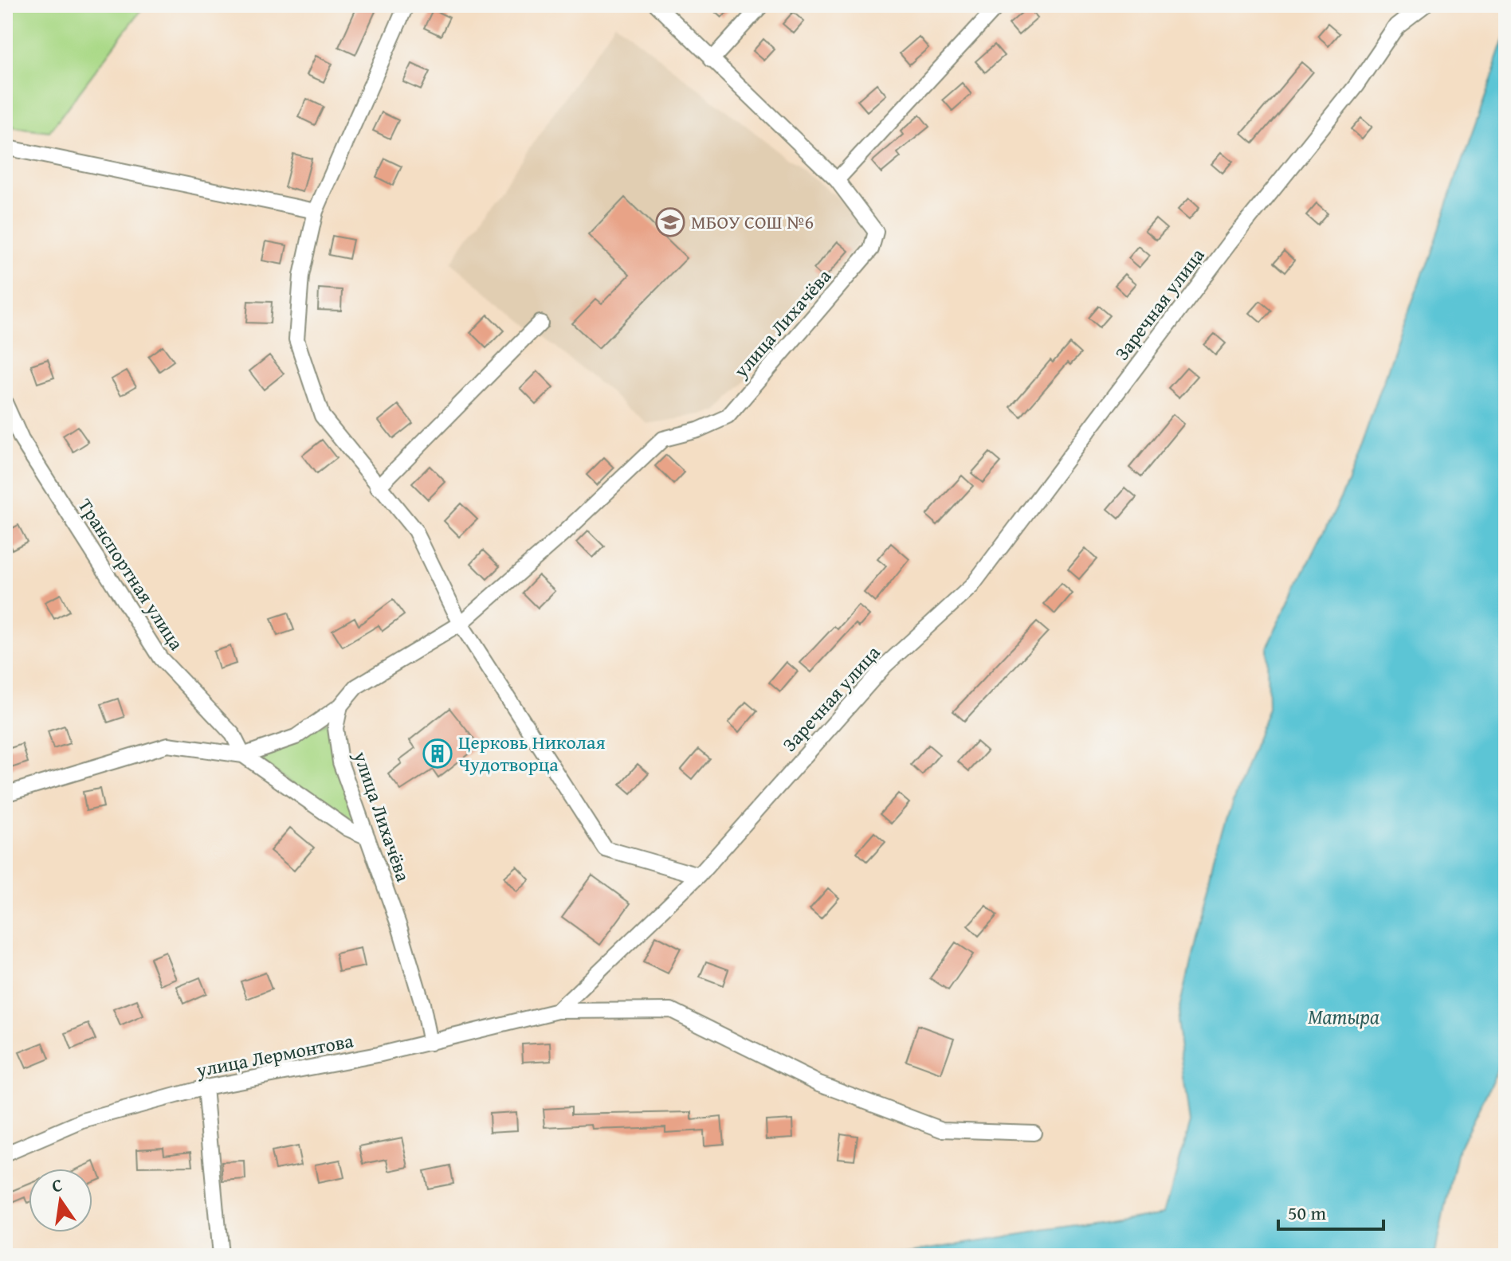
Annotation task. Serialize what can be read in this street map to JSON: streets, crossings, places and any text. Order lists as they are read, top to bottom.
{
  "streets": {
    "street": [
      "Заречная улица",
      "улица Лихачёва",
      "Транспортная улица",
      "улица Лермонтова"
    ]
  },
  "crossings": [
    ["Заречная улица", "улица Лермонтова"],
    ["улица Лихачёва", "Транспортная улица"],
    ["улица Лихачёва", "улица Лермонтова"]
  ],
  "water": ["Матыра"],
  "places": {
    "school or university": ["МБОУ СОШ №6"],
    "building": ["Церковь Николая Чудотворца"]
  },
  "scale_bar": "50 m",
  "north": "top"
}
